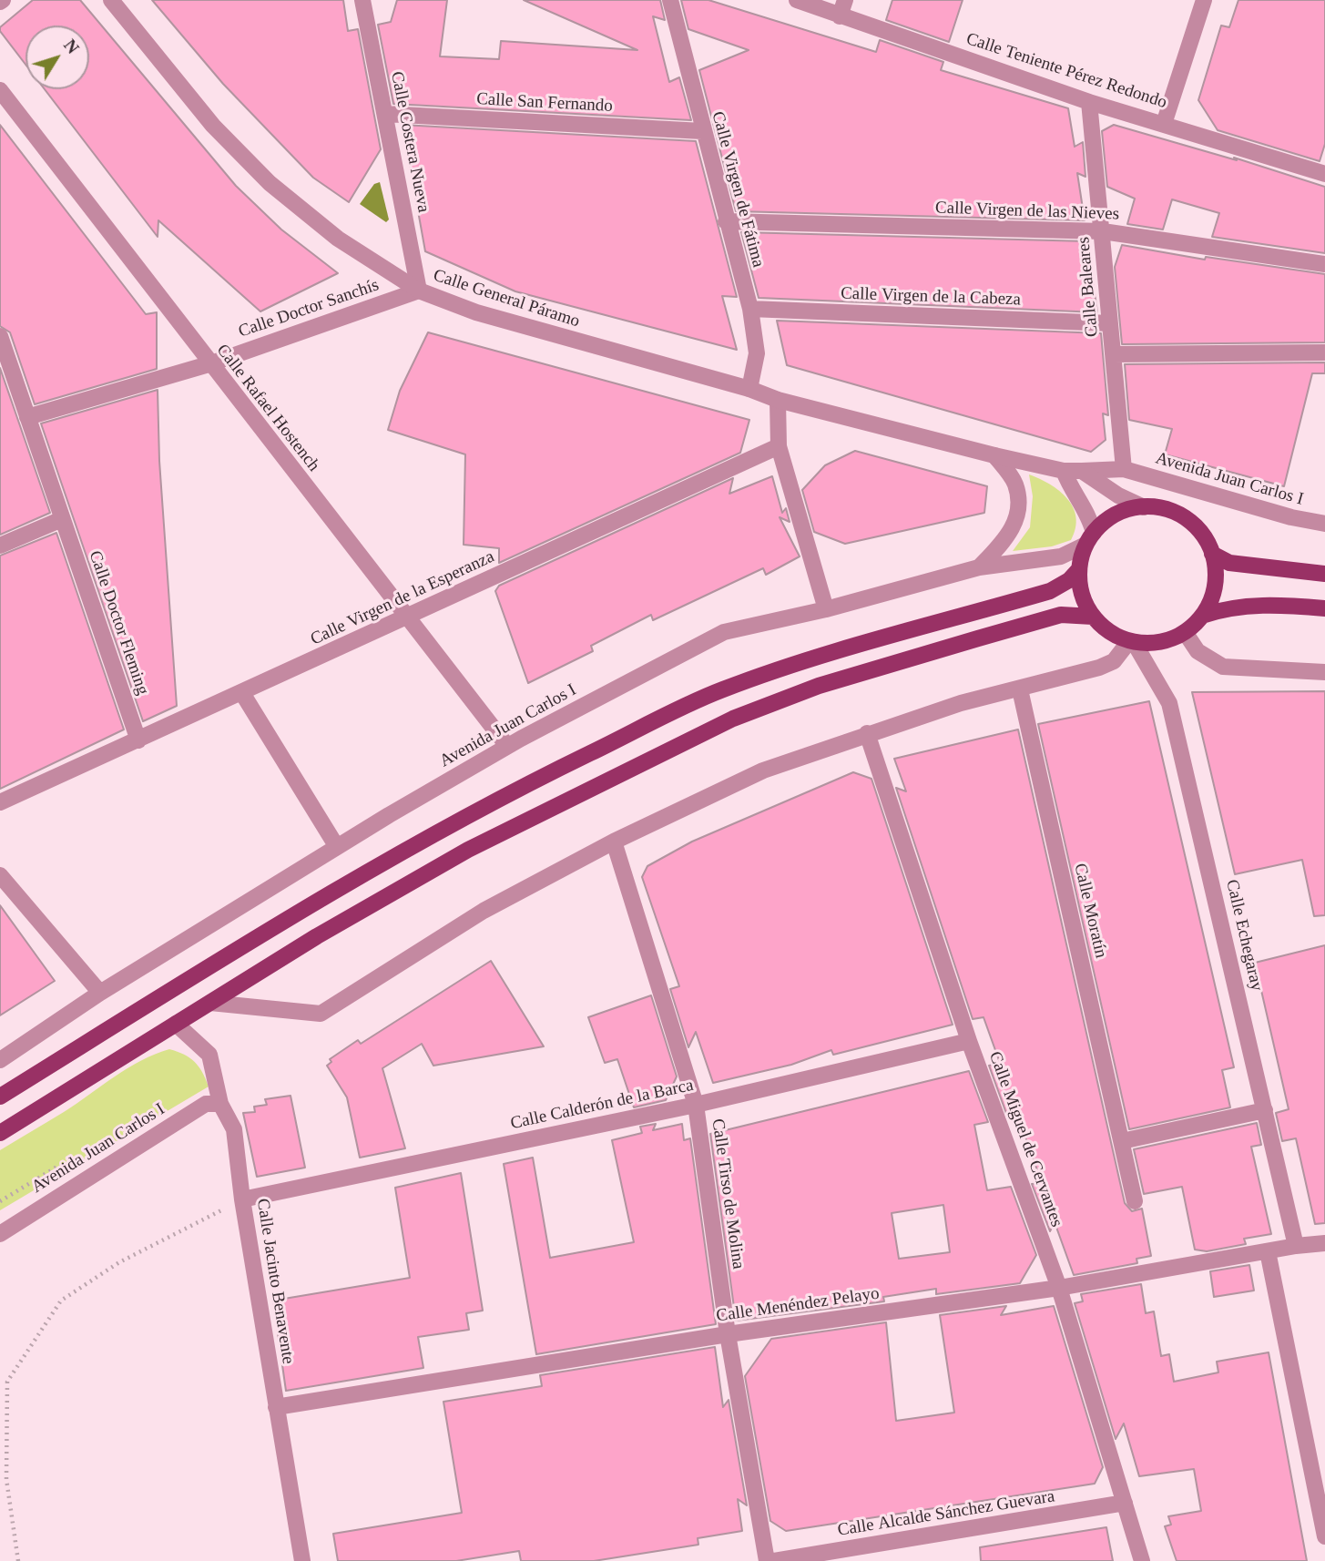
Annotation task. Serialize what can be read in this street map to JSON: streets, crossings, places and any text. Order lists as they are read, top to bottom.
{
  "streets": {
    "street": [
      "Calle Teniente Pérez Redondo",
      "Calle San Fernando",
      "Calle Costera Nueva",
      "Calle Virgen de Fátima",
      "Calle Virgen de las Nieves",
      "Calle Baleares",
      "Calle Virgen de la Cabeza",
      "Calle General Páramo",
      "Calle Doctor Sanchís",
      "Calle Rafael Hostench",
      "Avenida Juan Carlos I",
      "Calle Virgen de la Esperanza",
      "Calle Doctor Fleming",
      "Calle Moratín",
      "Calle Echegaray",
      "Calle Calderón de la Barca",
      "Calle Miguel de Cervantes",
      "Calle Tirso de Molina",
      "Calle Jacinto Benavente",
      "Calle Menéndez Pelayo",
      "Calle Alcalde Sánchez Guevara"
    ]
  },
  "crossings": [
    ["Calle Teniente Pérez Redondo", "Calle Baleares"],
    ["Calle San Fernando", "Calle Costera Nueva"],
    ["Calle San Fernando", "Calle Virgen de Fátima"],
    ["Calle Costera Nueva", "Calle General Páramo"],
    ["Calle Costera Nueva", "Calle Doctor Sanchís"],
    ["Calle Virgen de Fátima", "Calle Virgen de las Nieves"],
    ["Calle Virgen de Fátima", "Calle Virgen de la Cabeza"],
    ["Calle Virgen de Fátima", "Calle General Páramo"],
    ["Calle Virgen de las Nieves", "Calle Baleares"],
    ["Calle Baleares", "Calle Virgen de la Cabeza"],
    ["Calle Baleares", "Calle General Páramo"],
    ["Calle Baleares", "Avenida Juan Carlos I"],
    ["Calle General Páramo", "Calle Doctor Sanchís"],
    ["Calle General Páramo", "Avenida Juan Carlos I"],
    ["Calle Doctor Sanchís", "Calle Rafael Hostench"],
    ["Calle Doctor Sanchís", "Calle Doctor Fleming"],
    ["Calle Rafael Hostench", "Avenida Juan Carlos I"],
    ["Calle Rafael Hostench", "Calle Virgen de la Esperanza"],
    ["Avenida Juan Carlos I", "Calle Echegaray"],
    ["Avenida Juan Carlos I", "Calle Jacinto Benavente"],
    ["Calle Virgen de la Esperanza", "Calle Doctor Fleming"],
    ["Calle Echegaray", "Calle Menéndez Pelayo"],
    ["Calle Calderón de la Barca", "Calle Miguel de Cervantes"],
    ["Calle Calderón de la Barca", "Calle Tirso de Molina"],
    ["Calle Calderón de la Barca", "Calle Jacinto Benavente"],
    ["Calle Miguel de Cervantes", "Calle Menéndez Pelayo"],
    ["Calle Miguel de Cervantes", "Calle Alcalde Sánchez Guevara"],
    ["Calle Tirso de Molina", "Calle Menéndez Pelayo"],
    ["Calle Jacinto Benavente", "Calle Menéndez Pelayo"]
  ],
  "north": "top right"
}
